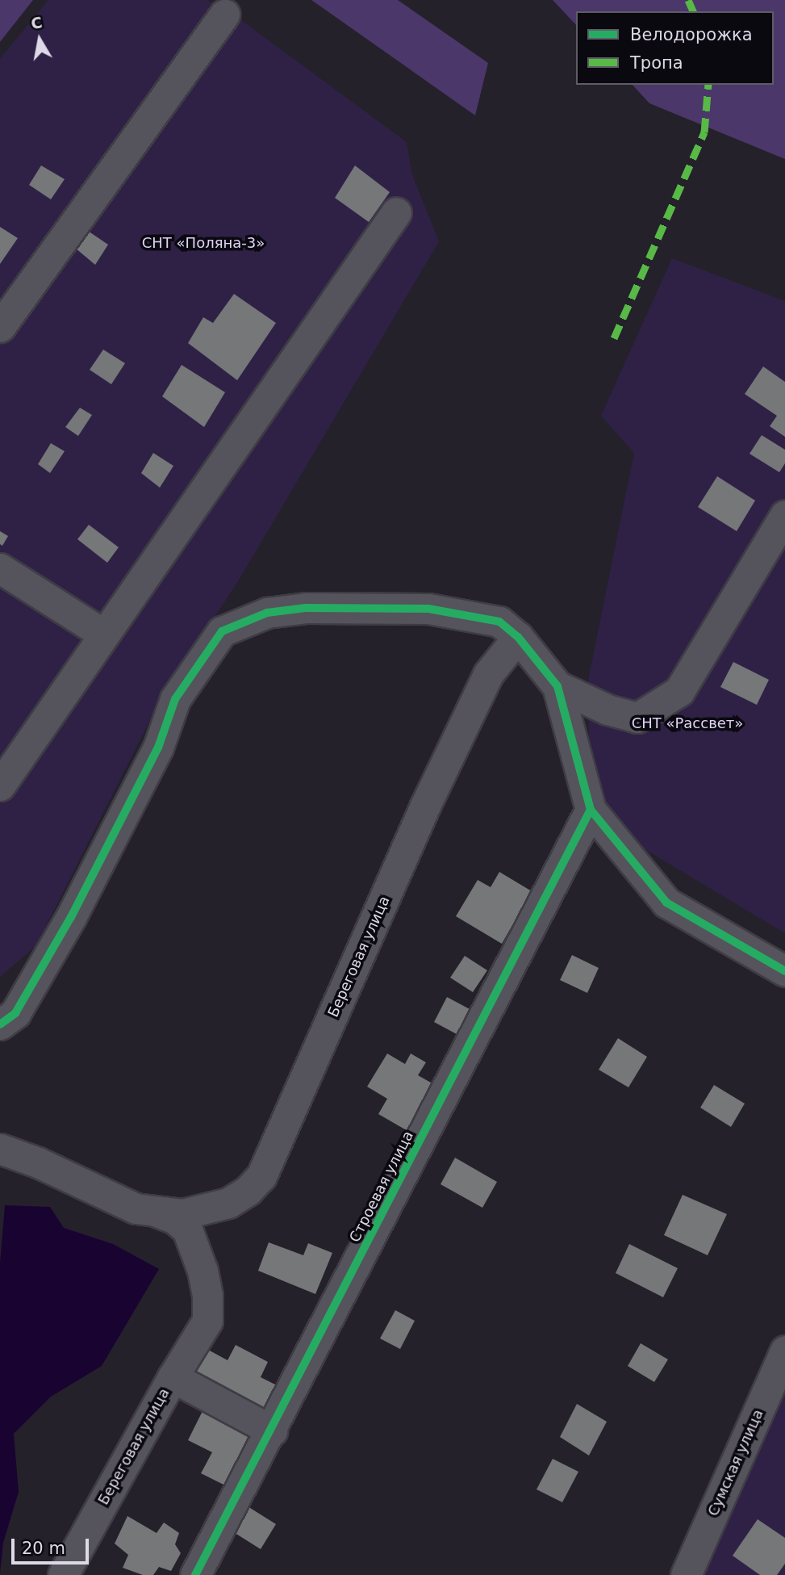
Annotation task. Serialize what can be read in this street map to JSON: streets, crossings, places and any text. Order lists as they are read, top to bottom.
{
  "streets": {
    "street": ["Береговая улица", "Строевая улица", "Сумская улица"]
  },
  "crossings": [
    ["Береговая улица", "Строевая улица"]
  ],
  "parks": ["СНТ «Поляна-3»", "СНТ «Рассвет»"],
  "legend": ["Велодорожка", "Тропа"],
  "scale_bar": "20 m",
  "north": "top"
}
